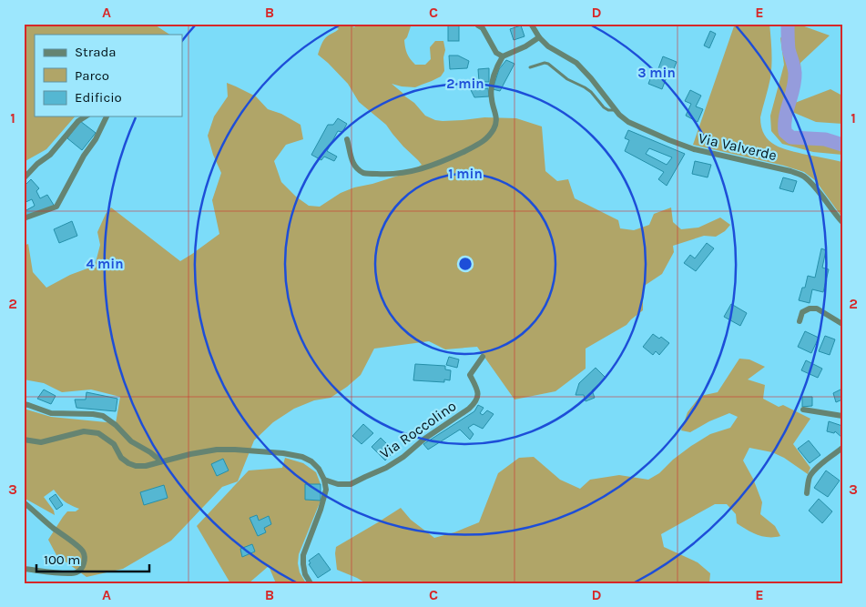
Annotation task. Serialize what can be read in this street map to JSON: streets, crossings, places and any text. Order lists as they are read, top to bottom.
{
  "streets": {
    "street": ["Via Valverde", "Via Roccolino"]
  },
  "legend": ["Strada", "Parco", "Edificio"],
  "scale_bar": "100 m",
  "grid": {
    "columns": [
      "A",
      "B",
      "C",
      "D",
      "E"
    ],
    "rows": ["1", "2", "3"]
  },
  "rings": [
    "3 min",
    "2 min",
    "1 min",
    "4 min"
  ]
}
